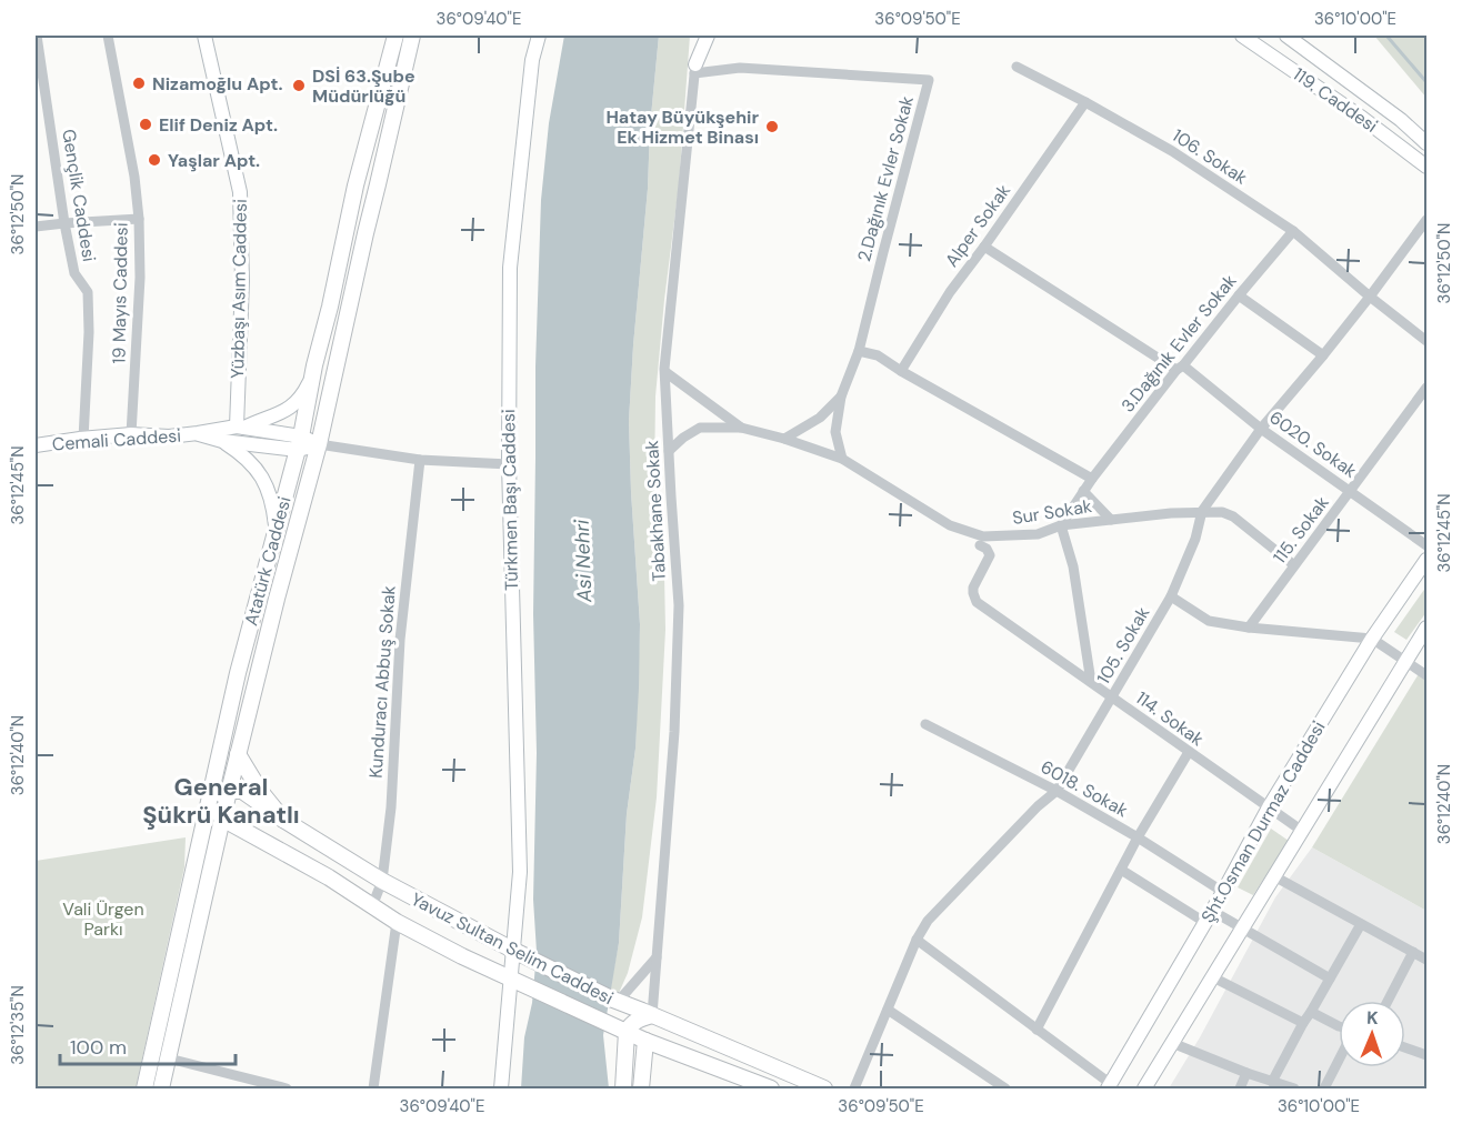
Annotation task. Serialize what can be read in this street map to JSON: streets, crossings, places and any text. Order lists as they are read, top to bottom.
{
  "streets": {
    "main road": ["Atatürk Caddesi", "Yavuz Sultan Selim Caddesi"],
    "street": [
      "119. Caddesi",
      "106. Sokak",
      "2.Dağınık Evler Sokak",
      "Gençlik Caddesi",
      "Alper Sokak",
      "Yüzbaşı Asım Caddesi",
      "19 Mayıs Caddesi",
      "3.Dağınık Evler Sokak",
      "Cemali Caddesi",
      "6020. Sokak",
      "Türkmen Başı Caddesi",
      "Tabakhane Sokak",
      "Sur Sokak",
      "115. Sokak",
      "105. Sokak",
      "Kunduracı Abbuş Sokak",
      "114. Sokak",
      "6018. Sokak",
      "Şht.Osman Durmaz Caddesi"
    ]
  },
  "crossings": [
    ["106. Sokak", "Alper Sokak"],
    ["106. Sokak", "3.Dağınık Evler Sokak"],
    ["106. Sokak", "105. Sokak"],
    ["2.Dağınık Evler Sokak", "Tabakhane Sokak"],
    ["2.Dağınık Evler Sokak", "Sur Sokak"],
    ["Gençlik Caddesi", "Cemali Caddesi"],
    ["Alper Sokak", "6020. Sokak"],
    ["Yüzbaşı Asım Caddesi", "Cemali Caddesi"],
    ["19 Mayıs Caddesi", "Cemali Caddesi"],
    ["3.Dağınık Evler Sokak", "6020. Sokak"],
    ["3.Dağınık Evler Sokak", "Sur Sokak"],
    ["Cemali Caddesi", "Atatürk Caddesi"],
    ["6020. Sokak", "115. Sokak"],
    ["6020. Sokak", "105. Sokak"],
    ["Türkmen Başı Caddesi", "Yavuz Sultan Selim Caddesi"],
    ["Tabakhane Sokak", "Sur Sokak"],
    ["Tabakhane Sokak", "Yavuz Sultan Selim Caddesi"],
    ["Sur Sokak", "115. Sokak"],
    ["Sur Sokak", "105. Sokak"],
    ["Atatürk Caddesi", "Yavuz Sultan Selim Caddesi"],
    ["105. Sokak", "114. Sokak"],
    ["105. Sokak", "6018. Sokak"],
    ["Kunduracı Abbuş Sokak", "Yavuz Sultan Selim Caddesi"],
    ["114. Sokak", "Şht.Osman Durmaz Caddesi"],
    ["6018. Sokak", "Şht.Osman Durmaz Caddesi"]
  ],
  "districts": ["General Şükrü Kanatlı"],
  "water": ["Asi Nehri"],
  "parks": ["Vali Ürgen Parkı"],
  "places": [
    "Nizamoğlu Apt.",
    "DSİ 63.Şube Müdürlüğü",
    "Elif Deniz Apt.",
    "Hatay Büyükşehir Ek Hizmet Binası",
    "Yaşlar Apt."
  ],
  "scale_bar": "100 m",
  "north": "top",
  "coordinates": [
    "36°09'40\"E",
    "36°09'50\"E",
    "36°10'00\"E",
    "36°12'50\"N",
    "36°12'45\"N",
    "36°12'40\"N",
    "36°12'35\"N"
  ]
}
